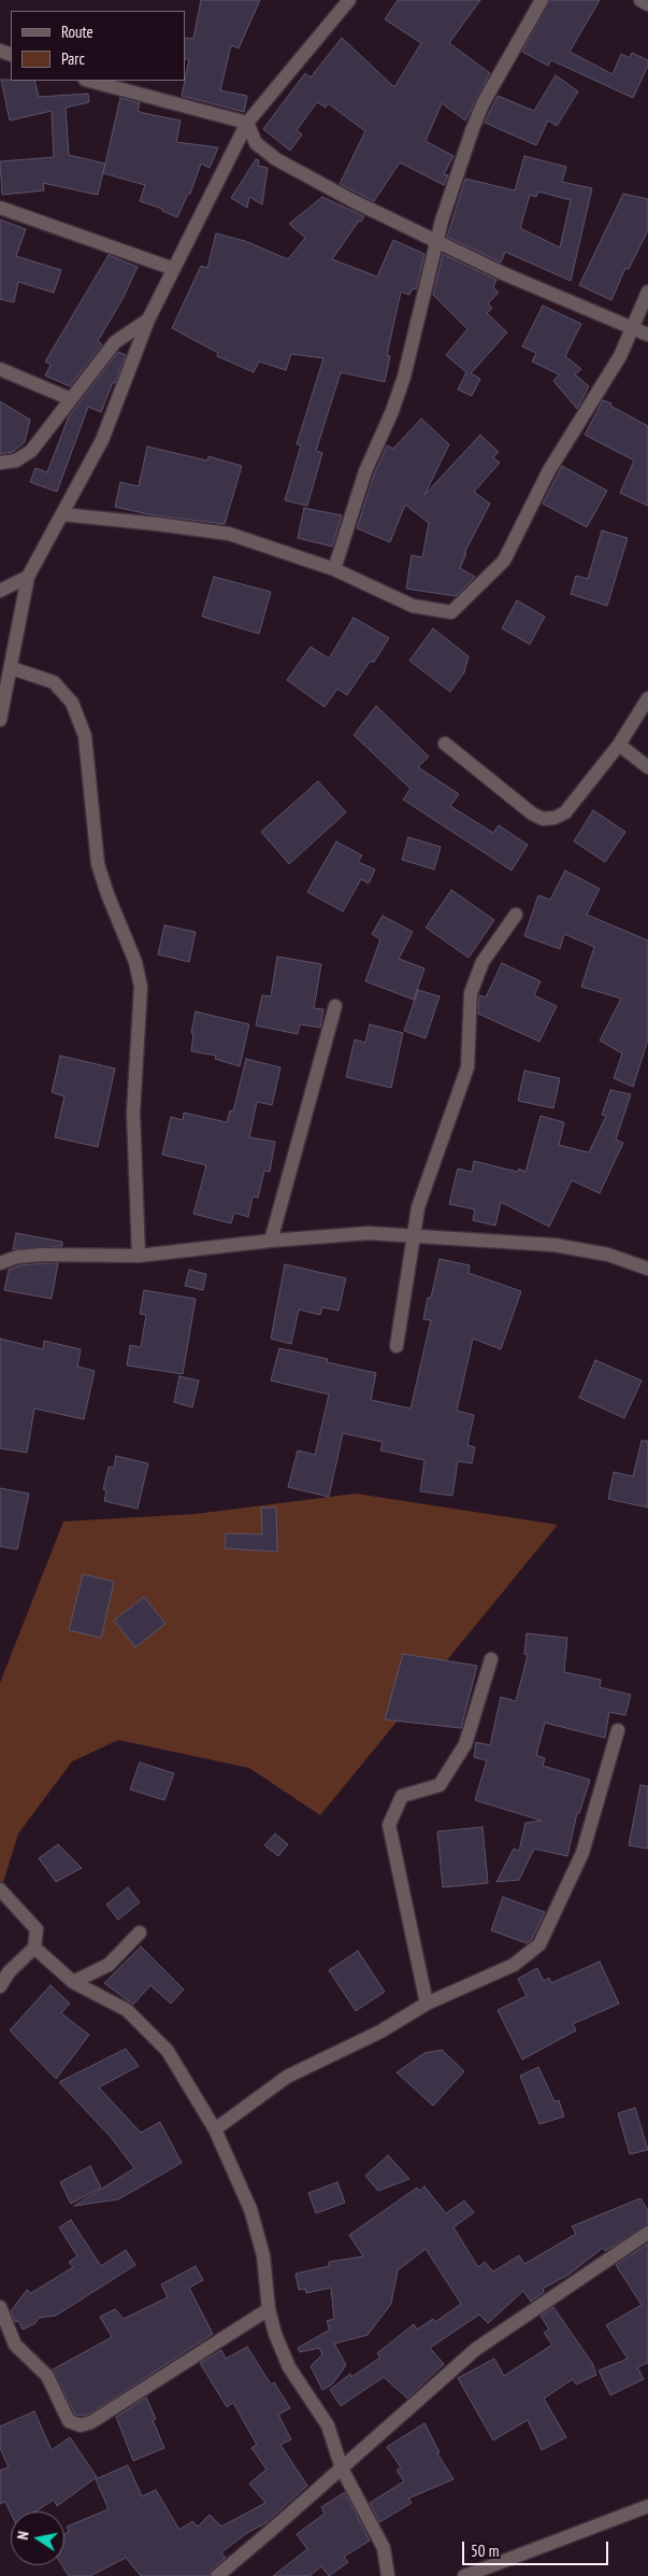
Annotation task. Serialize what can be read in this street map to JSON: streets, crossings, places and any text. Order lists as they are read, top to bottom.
{
  "legend": ["Route", "Parc"],
  "scale_bar": "50 m",
  "north": "left"
}
